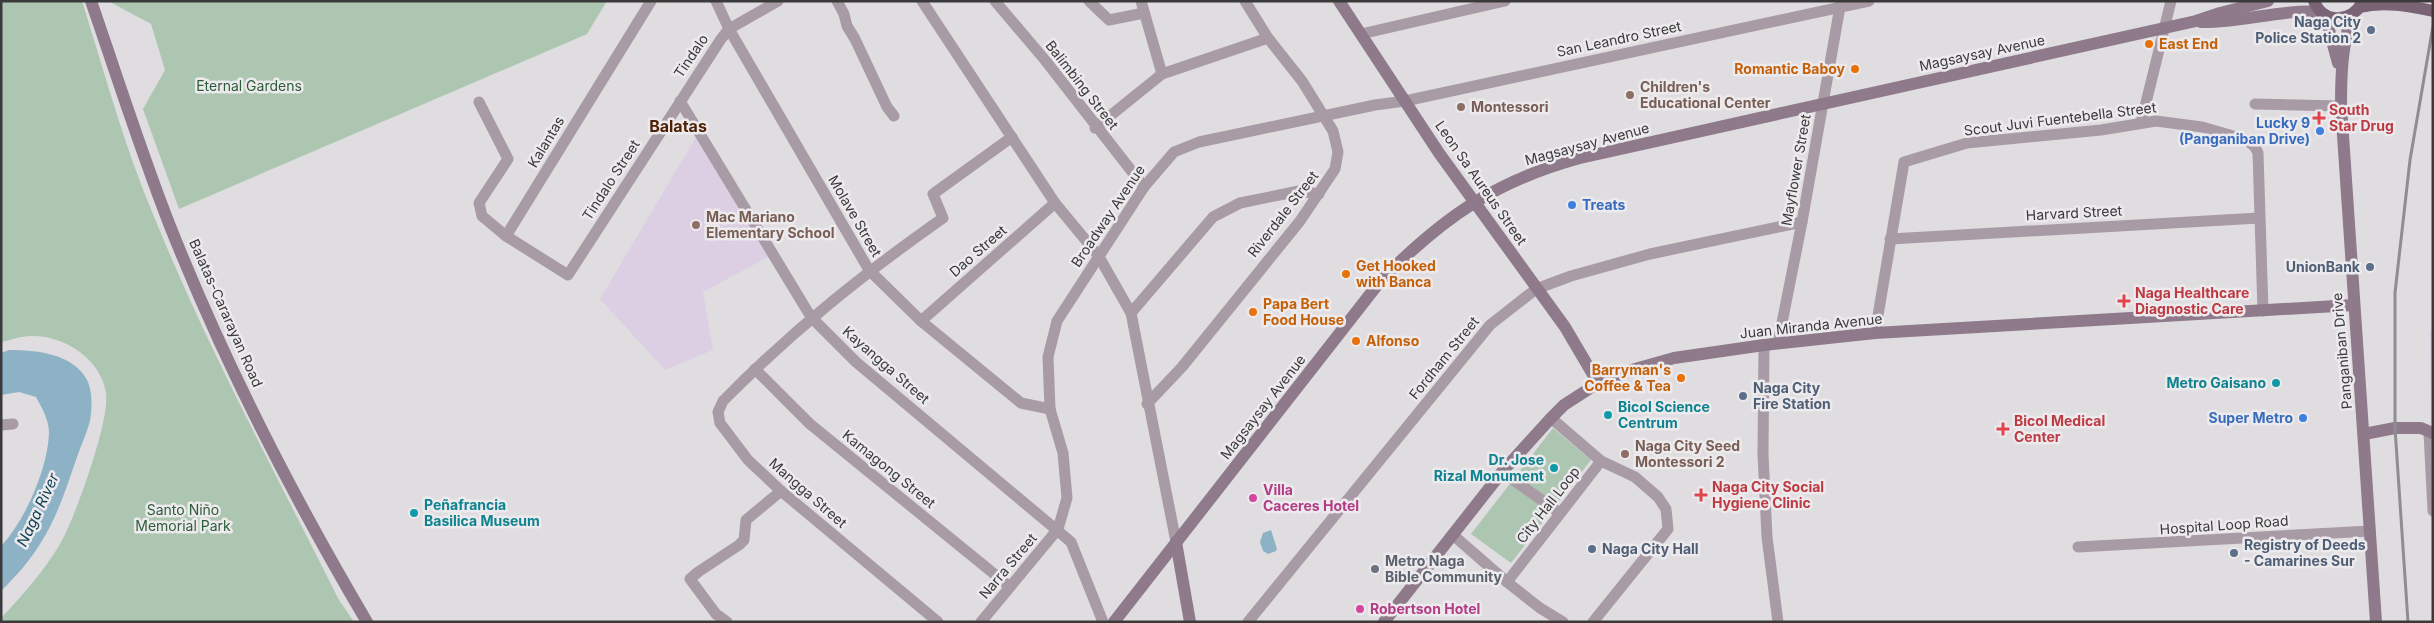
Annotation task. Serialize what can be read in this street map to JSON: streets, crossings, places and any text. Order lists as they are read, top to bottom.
{
  "streets": {
    "main road": [
      "Magsaysay Avenue",
      "Leon Sa Aureus Street",
      "Balatas-Cararayan Road",
      "Juan Miranda Avenue",
      "Panganiban Drive"
    ],
    "street": [
      "San Leandro Street",
      "Tindalo",
      "Balimbing Street",
      "Scout Juvi Fuentebella Street",
      "Kalantas",
      "Mayflower Street",
      "Tindalo Street",
      "Harvard Street",
      "Riverdale Street",
      "Molave Street",
      "Broadway Avenue",
      "Dao Street",
      "Fordham Street",
      "Kayangga Street",
      "Kamagong Street",
      "Mangga Street",
      "City Hall Loop",
      "Hospital Loop Road",
      "Narra Street"
    ]
  },
  "crossings": [
    ["San Leandro Street", "Mayflower Street"],
    ["San Leandro Street", "Leon Sa Aureus Street"],
    ["San Leandro Street", "Broadway Avenue"],
    ["Magsaysay Avenue", "Mayflower Street"],
    ["Magsaysay Avenue", "Leon Sa Aureus Street"],
    ["Magsaysay Avenue", "Panganiban Drive"],
    ["Tindalo", "Tindalo Street"],
    ["Tindalo", "Molave Street"],
    ["Tindalo", "Kayangga Street"],
    ["Balimbing Street", "Broadway Avenue"],
    ["Scout Juvi Fuentebella Street", "Harvard Street"],
    ["Scout Juvi Fuentebella Street", "Juan Miranda Avenue"],
    ["Kalantas", "Tindalo Street"],
    ["Mayflower Street", "Juan Miranda Avenue"],
    ["Mayflower Street", "Fordham Street"],
    ["Tindalo Street", "Kayangga Street"],
    ["Leon Sa Aureus Street", "Broadway Avenue"],
    ["Leon Sa Aureus Street", "Juan Miranda Avenue"],
    ["Leon Sa Aureus Street", "Fordham Street"],
    ["Riverdale Street", "Broadway Avenue"],
    ["Molave Street", "Broadway Avenue"],
    ["Molave Street", "Dao Street"],
    ["Molave Street", "Mangga Street"],
    ["Broadway Avenue", "Kayangga Street"],
    ["Broadway Avenue", "Narra Street"],
    ["Juan Miranda Avenue", "Panganiban Drive"],
    ["Panganiban Drive", "Hospital Loop Road"],
    ["Kayangga Street", "Mangga Street"],
    ["Kayangga Street", "Narra Street"],
    ["Kamagong Street", "Mangga Street"],
    ["Kamagong Street", "Narra Street"]
  ],
  "districts": ["Balatas"],
  "water": ["Naga River"],
  "parks": ["Eternal Gardens", "Santo Niño Memorial Park"],
  "places": {
    "other": [
      "Naga City Police Station 2",
      "East End",
      "Romantic Baboy",
      "Children's Educational Center",
      "Montessori",
      "Lucky 9 (Panganiban Drive)",
      "Treats",
      "Mac Mariano Elementary School",
      "UnionBank",
      "Get Hooked with Banca",
      "Papa Bert Food House",
      "Alfonso",
      "Barryman's Coffee & Tea",
      "Metro Gaisano",
      "Naga City Fire Station",
      "Bicol Science Centrum",
      "Super Metro",
      "Naga City Seed Montessori 2",
      "Dr. Jose Rizal Monument",
      "Villa Caceres Hotel",
      "Peñafrancia Basilica Museum",
      "Naga City Hall",
      "Registry of Deeds - Camarines Sur",
      "Metro Naga Bible Community",
      "Robertson Hotel"
    ],
    "health": [
      "South Star Drug",
      "Naga Healthcare Diagnostic Care",
      "Bicol Medical Center",
      "Naga City Social Hygiene Clinic"
    ]
  }
}
